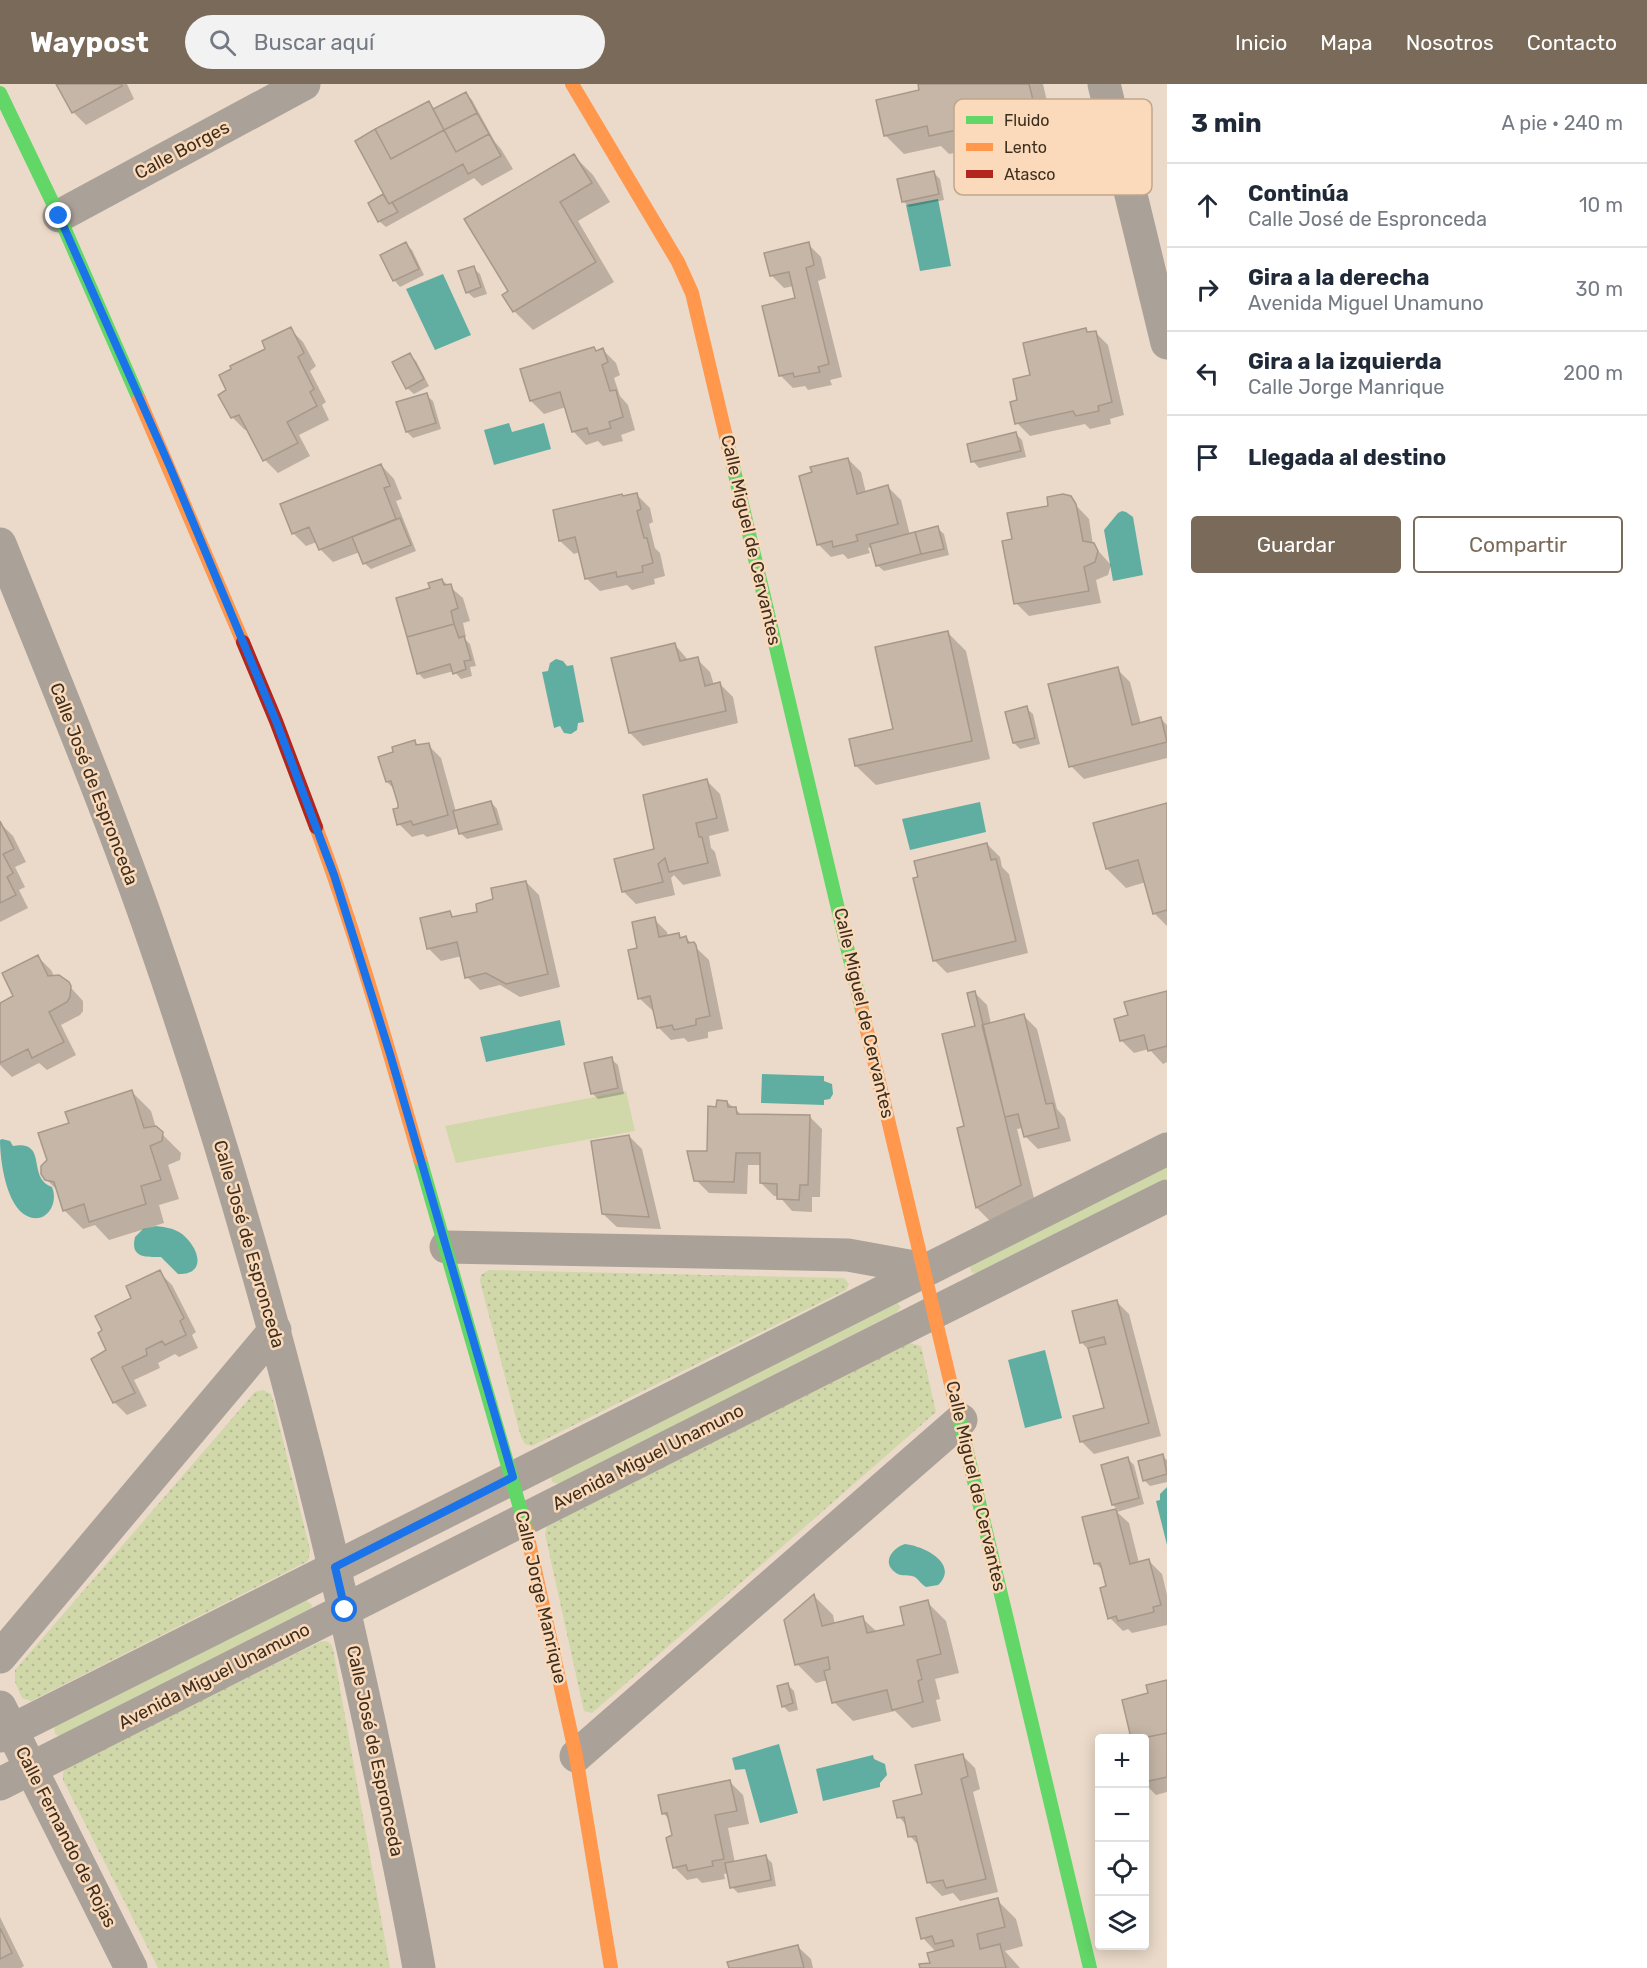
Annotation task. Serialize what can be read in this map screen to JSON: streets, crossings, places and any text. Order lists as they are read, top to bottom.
{
  "streets": {
    "street": [
      "Calle Borges",
      "Calle Miguel de Cervantes",
      "Calle José de Espronceda",
      "Avenida Miguel Unamuno",
      "Calle Jorge Manrique",
      "Calle Fernando de Rojas"
    ]
  },
  "crossings": [
    ["Calle Borges", "Calle Jorge Manrique"],
    ["Calle Miguel de Cervantes", "Avenida Miguel Unamuno"],
    ["Calle José de Espronceda", "Avenida Miguel Unamuno"],
    ["Avenida Miguel Unamuno", "Calle Jorge Manrique"],
    ["Avenida Miguel Unamuno", "Calle Fernando de Rojas"]
  ],
  "legend": ["Fluido", "Lento", "Atasco"],
  "page": {
    "header": "Waypost",
    "search": "Buscar aquí",
    "nav": [
      "Inicio",
      "Mapa",
      "Nosotros",
      "Contacto"
    ],
    "heading": ["3 min", "A pie · 240 m"],
    "list": [
      ["Continúa", "Calle José de Espronceda", "10 m"],
      ["Gira a la derecha", "Avenida Miguel Unamuno", "30 m"],
      ["Gira a la izquierda", "Calle Jorge Manrique", "200 m"],
      "Llegada al destino"
    ],
    "buttons": ["Guardar", "Compartir"],
    "map_buttons": ["+", "−"]
  }
}
